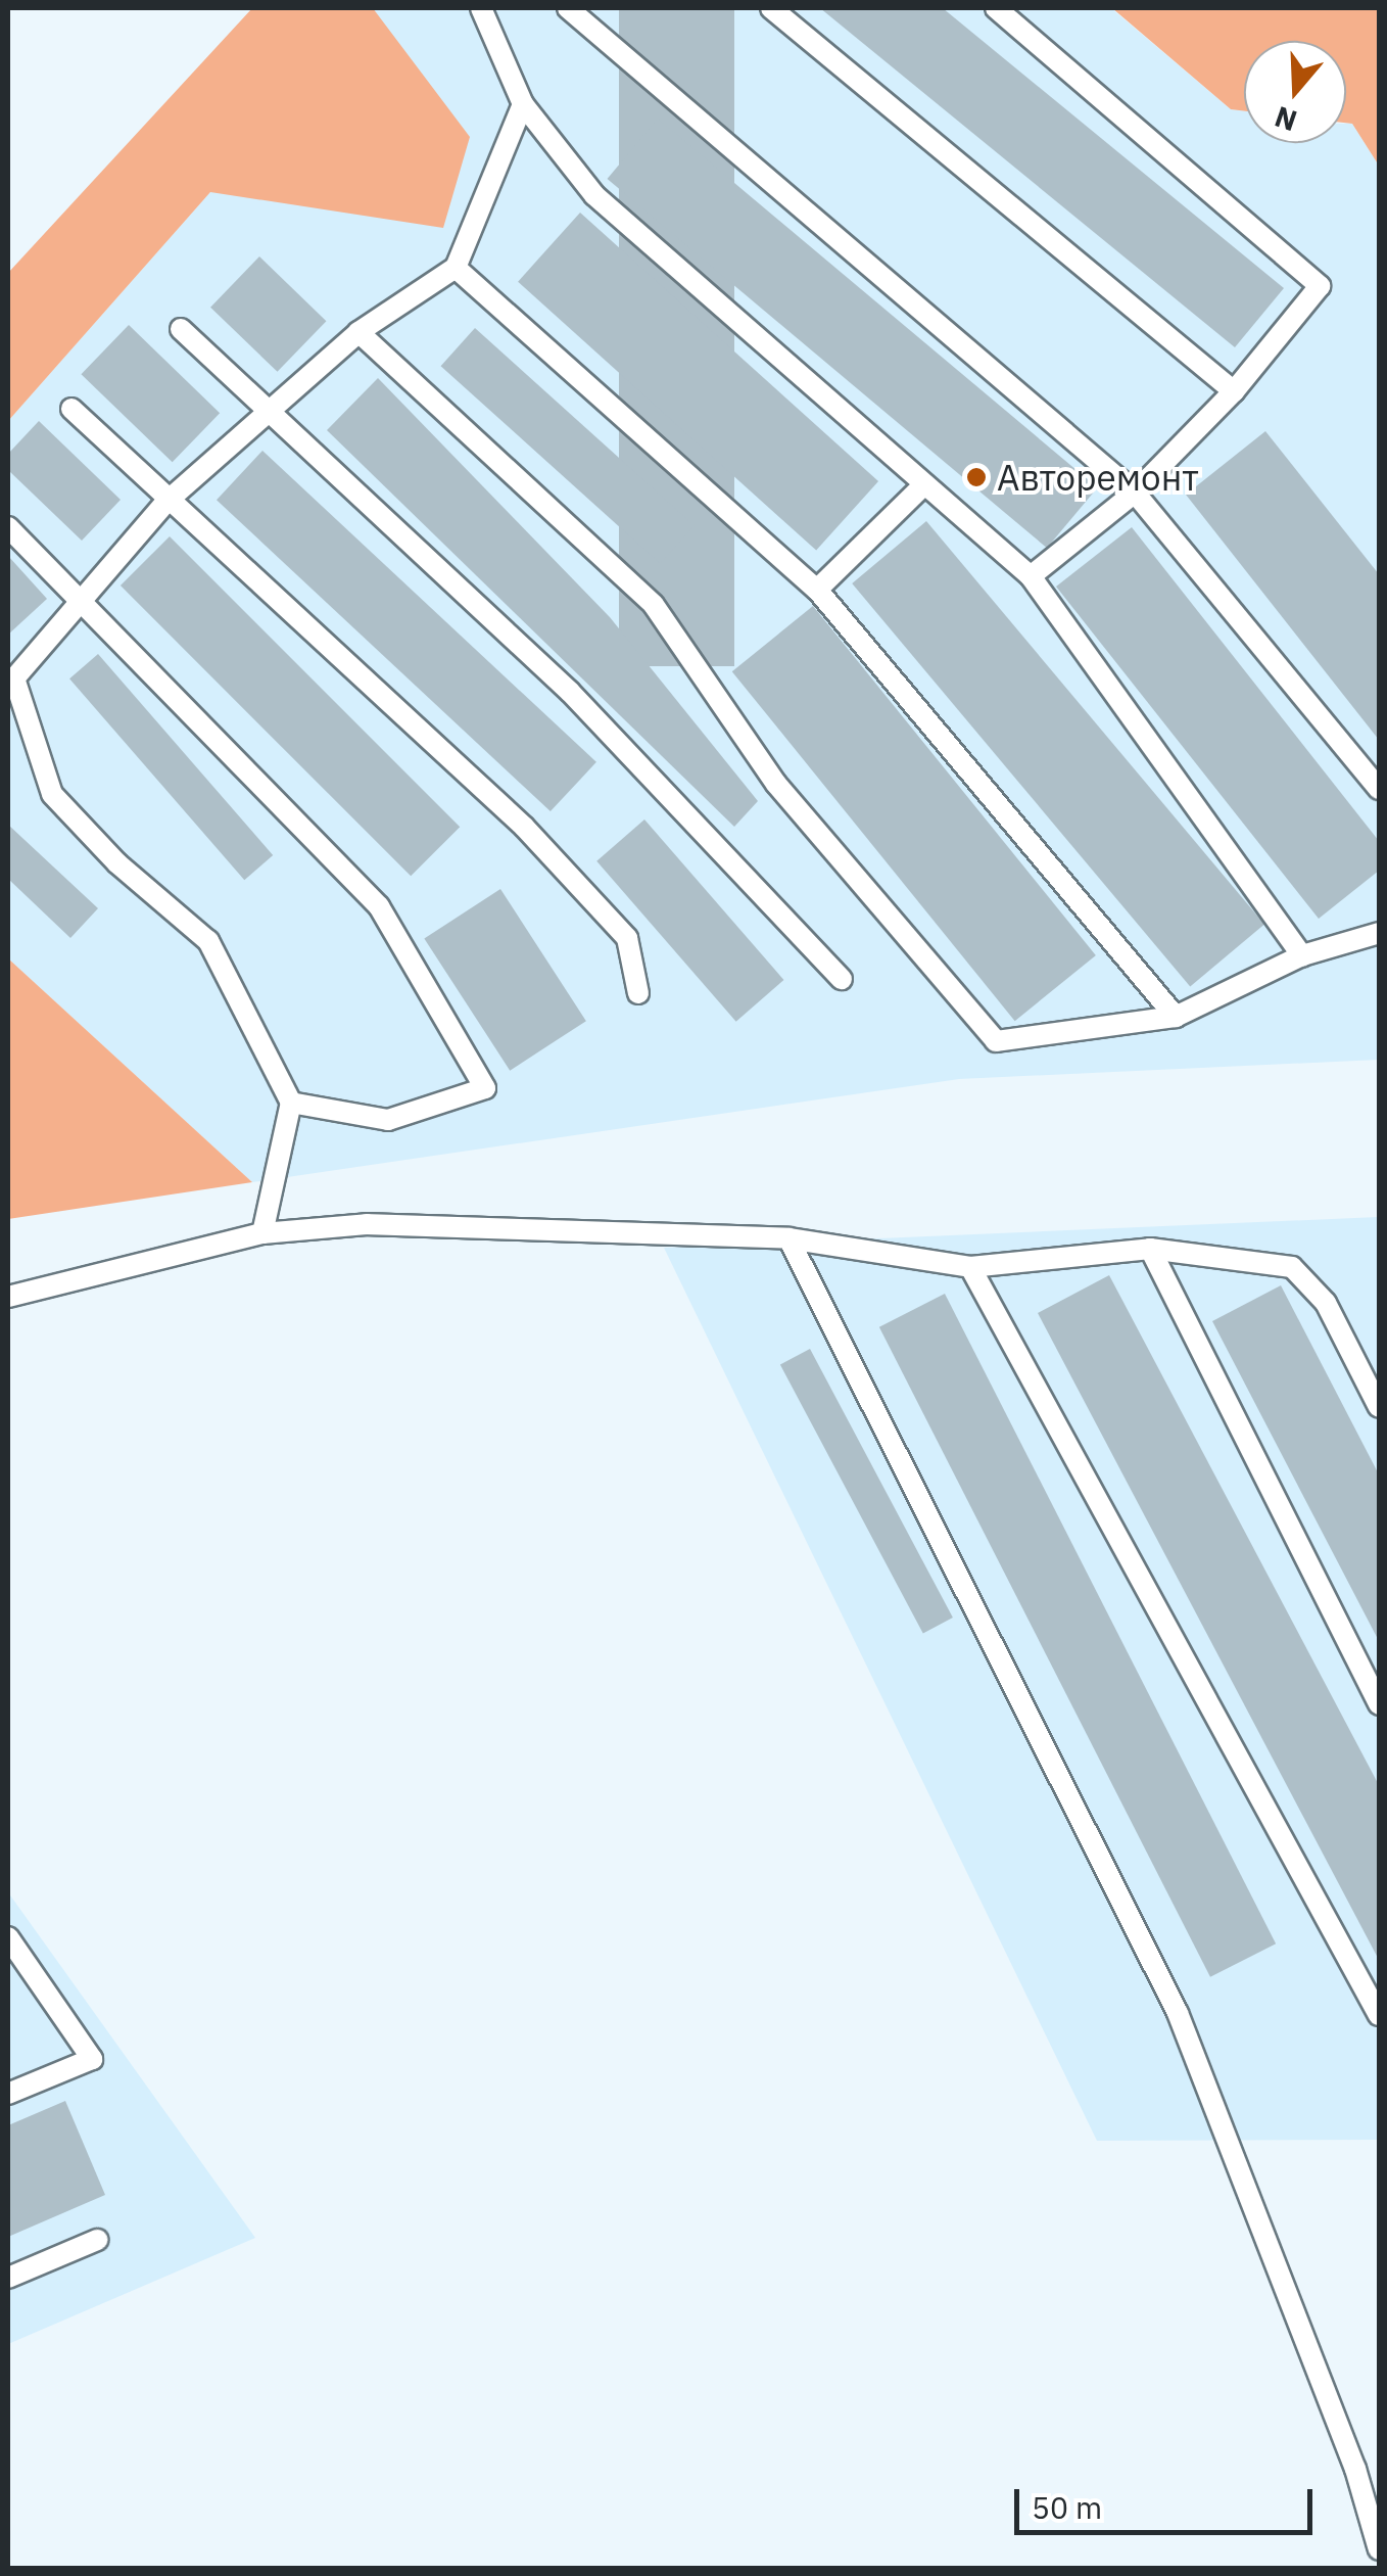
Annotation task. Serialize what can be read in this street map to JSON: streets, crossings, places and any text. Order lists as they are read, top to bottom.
{
  "places": ["Авторемонт"],
  "scale_bar": "50 m",
  "north": "bottom"
}
